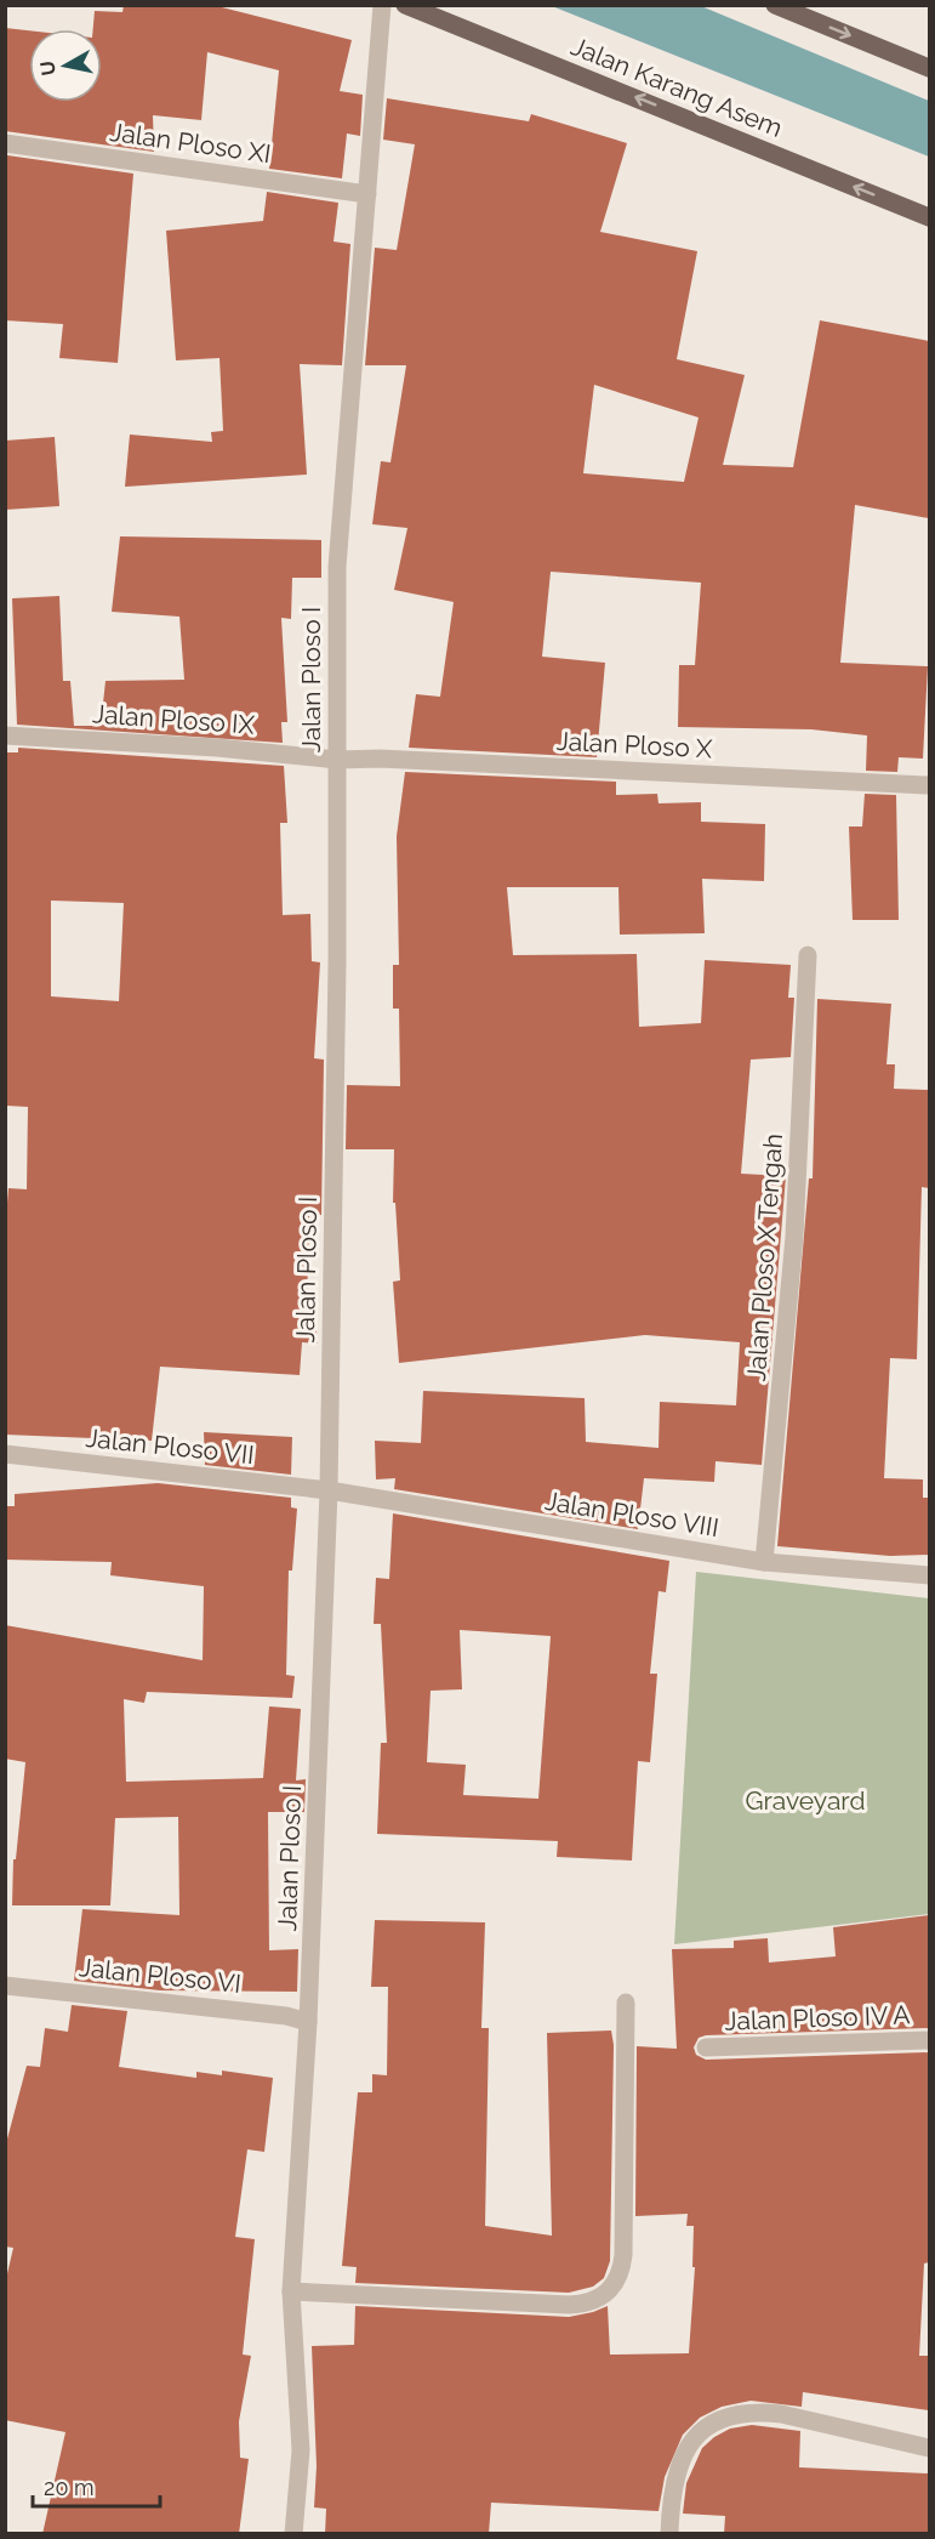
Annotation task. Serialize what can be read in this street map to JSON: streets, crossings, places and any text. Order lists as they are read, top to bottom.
{
  "streets": {
    "main road": ["Jalan Karang Asem"],
    "street": [
      "Jalan Ploso XI",
      "Jalan Ploso I",
      "Jalan Ploso IX",
      "Jalan Ploso X",
      "Jalan Ploso X Tengah",
      "Jalan Ploso VII",
      "Jalan Ploso VIII",
      "Jalan Ploso VI",
      "Jalan Ploso IV A"
    ]
  },
  "crossings": [
    ["Jalan Ploso XI", "Jalan Ploso I"],
    ["Jalan Ploso I", "Jalan Ploso IX"],
    ["Jalan Ploso I", "Jalan Ploso X"],
    ["Jalan Ploso I", "Jalan Ploso VII"],
    ["Jalan Ploso I", "Jalan Ploso VIII"],
    ["Jalan Ploso I", "Jalan Ploso VI"],
    ["Jalan Ploso IX", "Jalan Ploso X"],
    ["Jalan Ploso X Tengah", "Jalan Ploso VIII"],
    ["Jalan Ploso VII", "Jalan Ploso VIII"]
  ],
  "one_way": ["Jalan Karang Asem"],
  "parks": ["Graveyard"],
  "scale_bar": "20 m",
  "north": "left"
}
